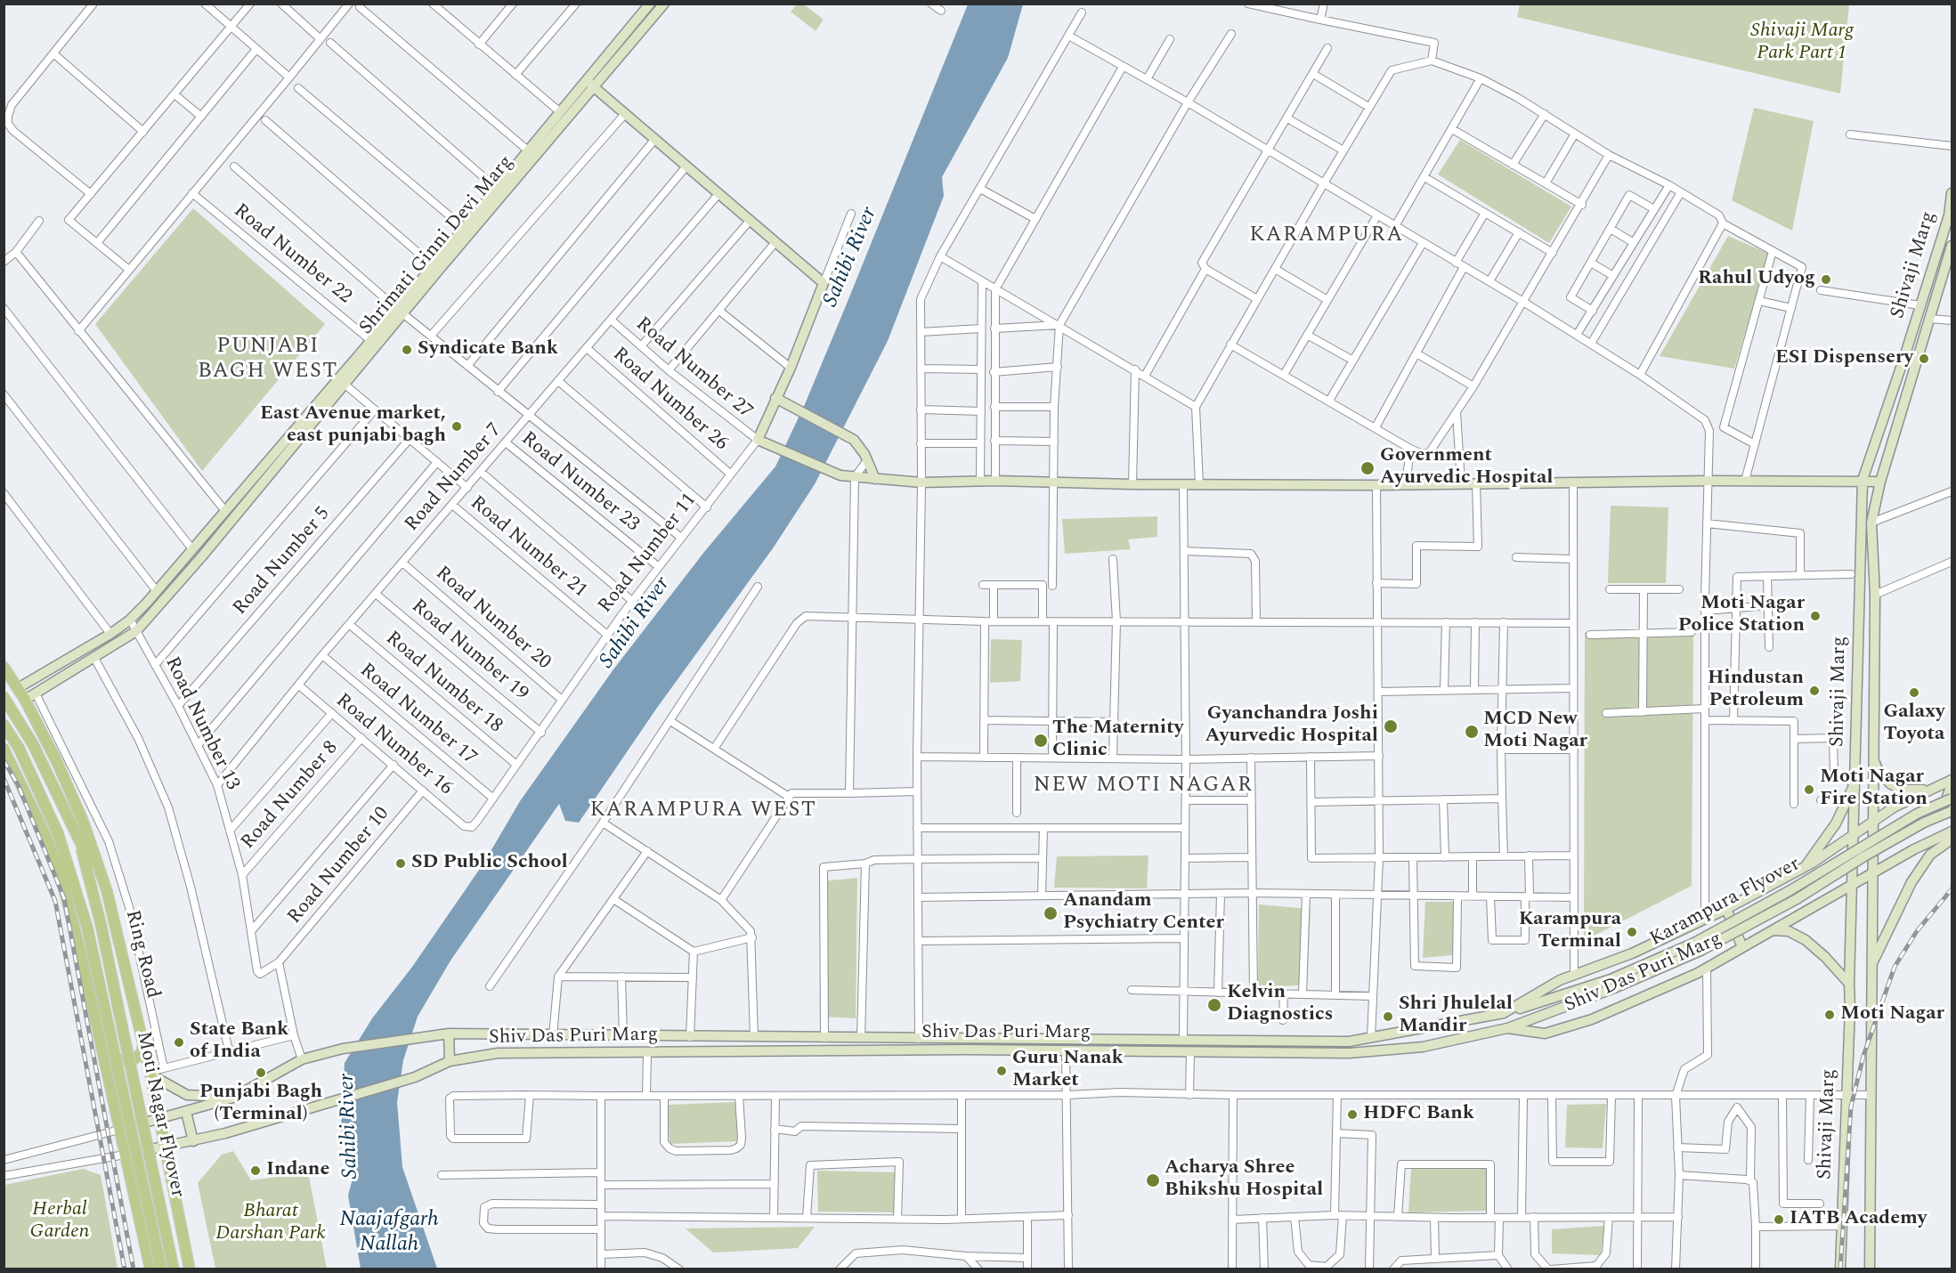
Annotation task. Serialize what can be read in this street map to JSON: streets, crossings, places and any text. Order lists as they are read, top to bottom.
{
  "streets": {
    "main road": [
      "Shrimati Ginni Devi Marg",
      "Shivaji Marg",
      "Road Number 11",
      "Karampura Flyover",
      "Ring Road",
      "Shiv Das Puri Marg",
      "Moti Nagar Flyover"
    ],
    "street": [
      "Road Number 22",
      "Road Number 27",
      "Road Number 26",
      "Road Number 7",
      "Road Number 23",
      "Road Number 21",
      "Road Number 5",
      "Road Number 20",
      "Road Number 19",
      "Road Number 18",
      "Road Number 17",
      "Road Number 13",
      "Road Number 16",
      "Road Number 8",
      "Road Number 10"
    ]
  },
  "crossings": [
    ["Shrimati Ginni Devi Marg", "Road Number 22"],
    ["Shrimati Ginni Devi Marg", "Road Number 13"],
    ["Shrimati Ginni Devi Marg", "Ring Road"],
    ["Shivaji Marg", "Shiv Das Puri Marg"],
    ["Road Number 27", "Road Number 7"],
    ["Road Number 27", "Road Number 11"],
    ["Road Number 26", "Road Number 7"],
    ["Road Number 26", "Road Number 11"],
    ["Road Number 7", "Road Number 23"],
    ["Road Number 7", "Road Number 21"],
    ["Road Number 7", "Road Number 20"],
    ["Road Number 7", "Road Number 19"],
    ["Road Number 7", "Road Number 18"],
    ["Road Number 7", "Road Number 17"],
    ["Road Number 7", "Road Number 13"],
    ["Road Number 7", "Road Number 16"],
    ["Road Number 23", "Road Number 11"],
    ["Road Number 21", "Road Number 11"],
    ["Road Number 11", "Road Number 20"],
    ["Road Number 11", "Road Number 19"],
    ["Road Number 11", "Road Number 18"],
    ["Road Number 11", "Road Number 17"],
    ["Road Number 11", "Road Number 16"],
    ["Road Number 5", "Road Number 13"],
    ["Road Number 13", "Road Number 8"],
    ["Road Number 13", "Road Number 10"],
    ["Road Number 16", "Road Number 8"],
    ["Road Number 16", "Road Number 10"],
    ["Karampura Flyover", "Shiv Das Puri Marg"],
    ["Ring Road", "Shiv Das Puri Marg"]
  ],
  "districts": [
    "KARAMPURA",
    "PUNJABI BAGH WEST",
    "NEW MOTI NAGAR",
    "KARAMPURA WEST"
  ],
  "water": ["Sahibi River", "Naajafgarh Nallah"],
  "parks": ["Shivaji Marg Park Part 1", "Herbal Garden", "Bharat Darshan Park"],
  "places": [
    "Rahul Udyog",
    "Syndicate Bank",
    "ESI Dispensery",
    "East Avenue market, east punjabi bagh",
    "Government Ayurvedic Hospital",
    "Moti Nagar Police Station",
    "Hindustan Petroleum",
    "Galaxy Toyota",
    "Gyanchandra Joshi Ayurvedic Hospital",
    "MCD New Moti Nagar",
    "The Maternity Clinic",
    "Moti Nagar Fire Station",
    "SD Public School",
    "Anandam Psychiatry Center",
    "Karampura Terminal",
    "Kelvin Diagnostics",
    "Moti Nagar",
    "Shri Jhulelal Mandir",
    "State Bank of India",
    "Guru Nanak Market",
    "Punjabi Bagh (Terminal)",
    "HDFC Bank",
    "Indane",
    "Acharya Shree Bhikshu Hospital",
    "IATB Academy"
  ]
}
